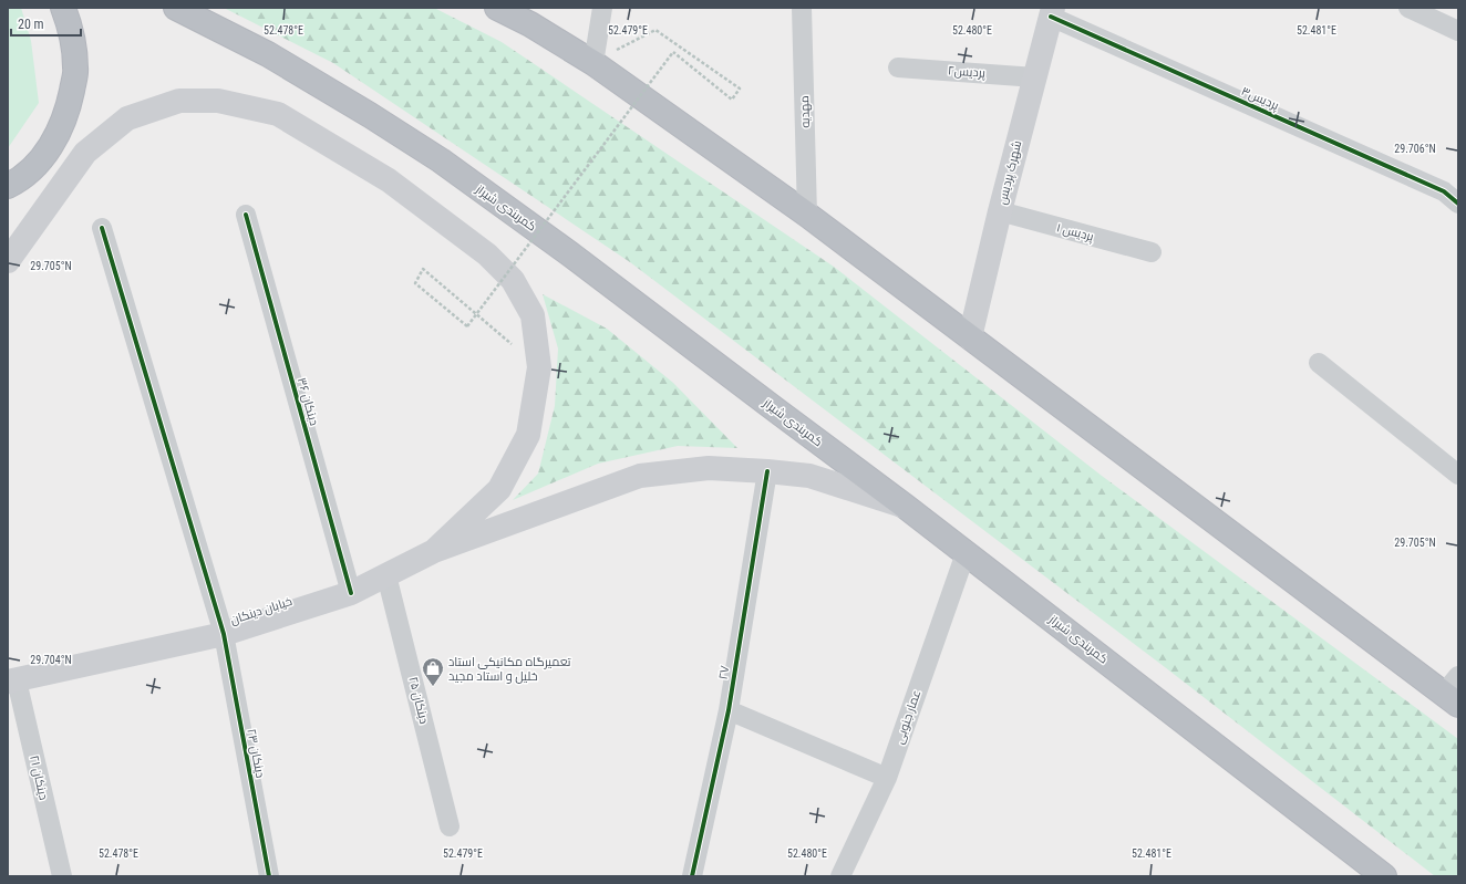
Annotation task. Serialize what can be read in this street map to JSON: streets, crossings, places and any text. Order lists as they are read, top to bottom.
{
  "streets": {
    "highway": ["کمربندی شیراز"],
    "main road": ["شهرک پردیس", "خیابان دینکان"],
    "street": [
      "پردیس۲",
      "پردیس۳",
      "مهدیه",
      "پردیس ۱",
      "۳۶ دینکان",
      "۲۷",
      "۲۵ دینکان",
      "عمار جنوبی",
      "۲۳ دینکان",
      "۲۱ دینکان"
    ]
  },
  "crossings": [
    ["پردیس۲", "شهرک پردیس"],
    ["پردیس۳", "شهرک پردیس"],
    ["شهرک پردیس", "پردیس ۱"],
    ["کمربندی شیراز", "عمار جنوبی"],
    ["۳۶ دینکان", "خیابان دینکان"],
    ["خیابان دینکان", "۲۵ دینکان"],
    ["خیابان دینکان", "۲۳ دینکان"],
    ["خیابان دینکان", "۲۱ دینکان"]
  ],
  "places": {
    "shop": ["تعمیرگاه مکانیکی استاد خلیل و استاد مجید"]
  },
  "scale_bar": "20 m",
  "coordinates": [
    "52.478°E",
    "52.479°E",
    "52.480°E",
    "52.481°E",
    "29.706°N",
    "29.705°N",
    "29.704°N"
  ]
}
